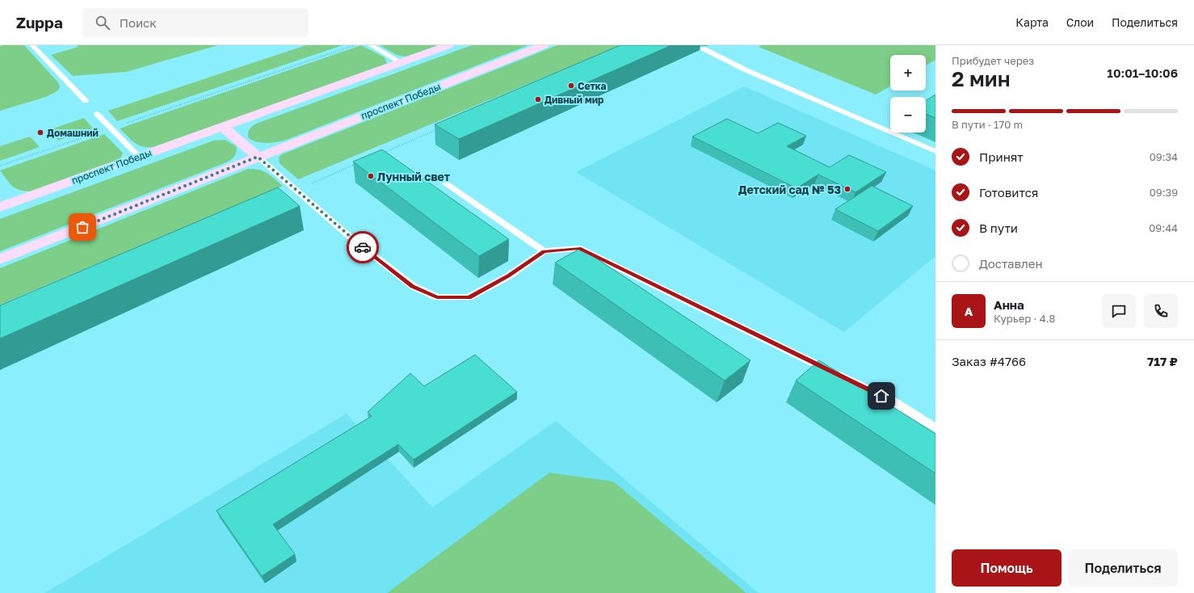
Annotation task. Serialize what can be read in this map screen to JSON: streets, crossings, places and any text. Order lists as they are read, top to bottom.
{
  "streets": {
    "main road": ["проспект Победы"]
  },
  "places": [
    "Сетка",
    "Дивный мир",
    "Домашний",
    "Лунный свет",
    "Детский сад № 53"
  ],
  "page": {
    "header": "Zuppa",
    "search": "Поиск",
    "nav": ["Карта", "Слои", "Поделиться"],
    "heading": ["2 мин", "Прибудет через", "10:01–10:06"],
    "panel": [
      "Анна",
      "Курьер · 4.8",
      "Заказ #4766",
      "717 ₽"
    ],
    "map_buttons": ["+", "−"],
    "bar": "В пути · 170 m",
    "list": [
      ["Принят", "09:34"],
      ["Готовится", "09:39"],
      ["В пути", "09:44"],
      "Доставлен"
    ],
    "round": "А",
    "buttons": ["Помощь", "Поделиться"]
  }
}
